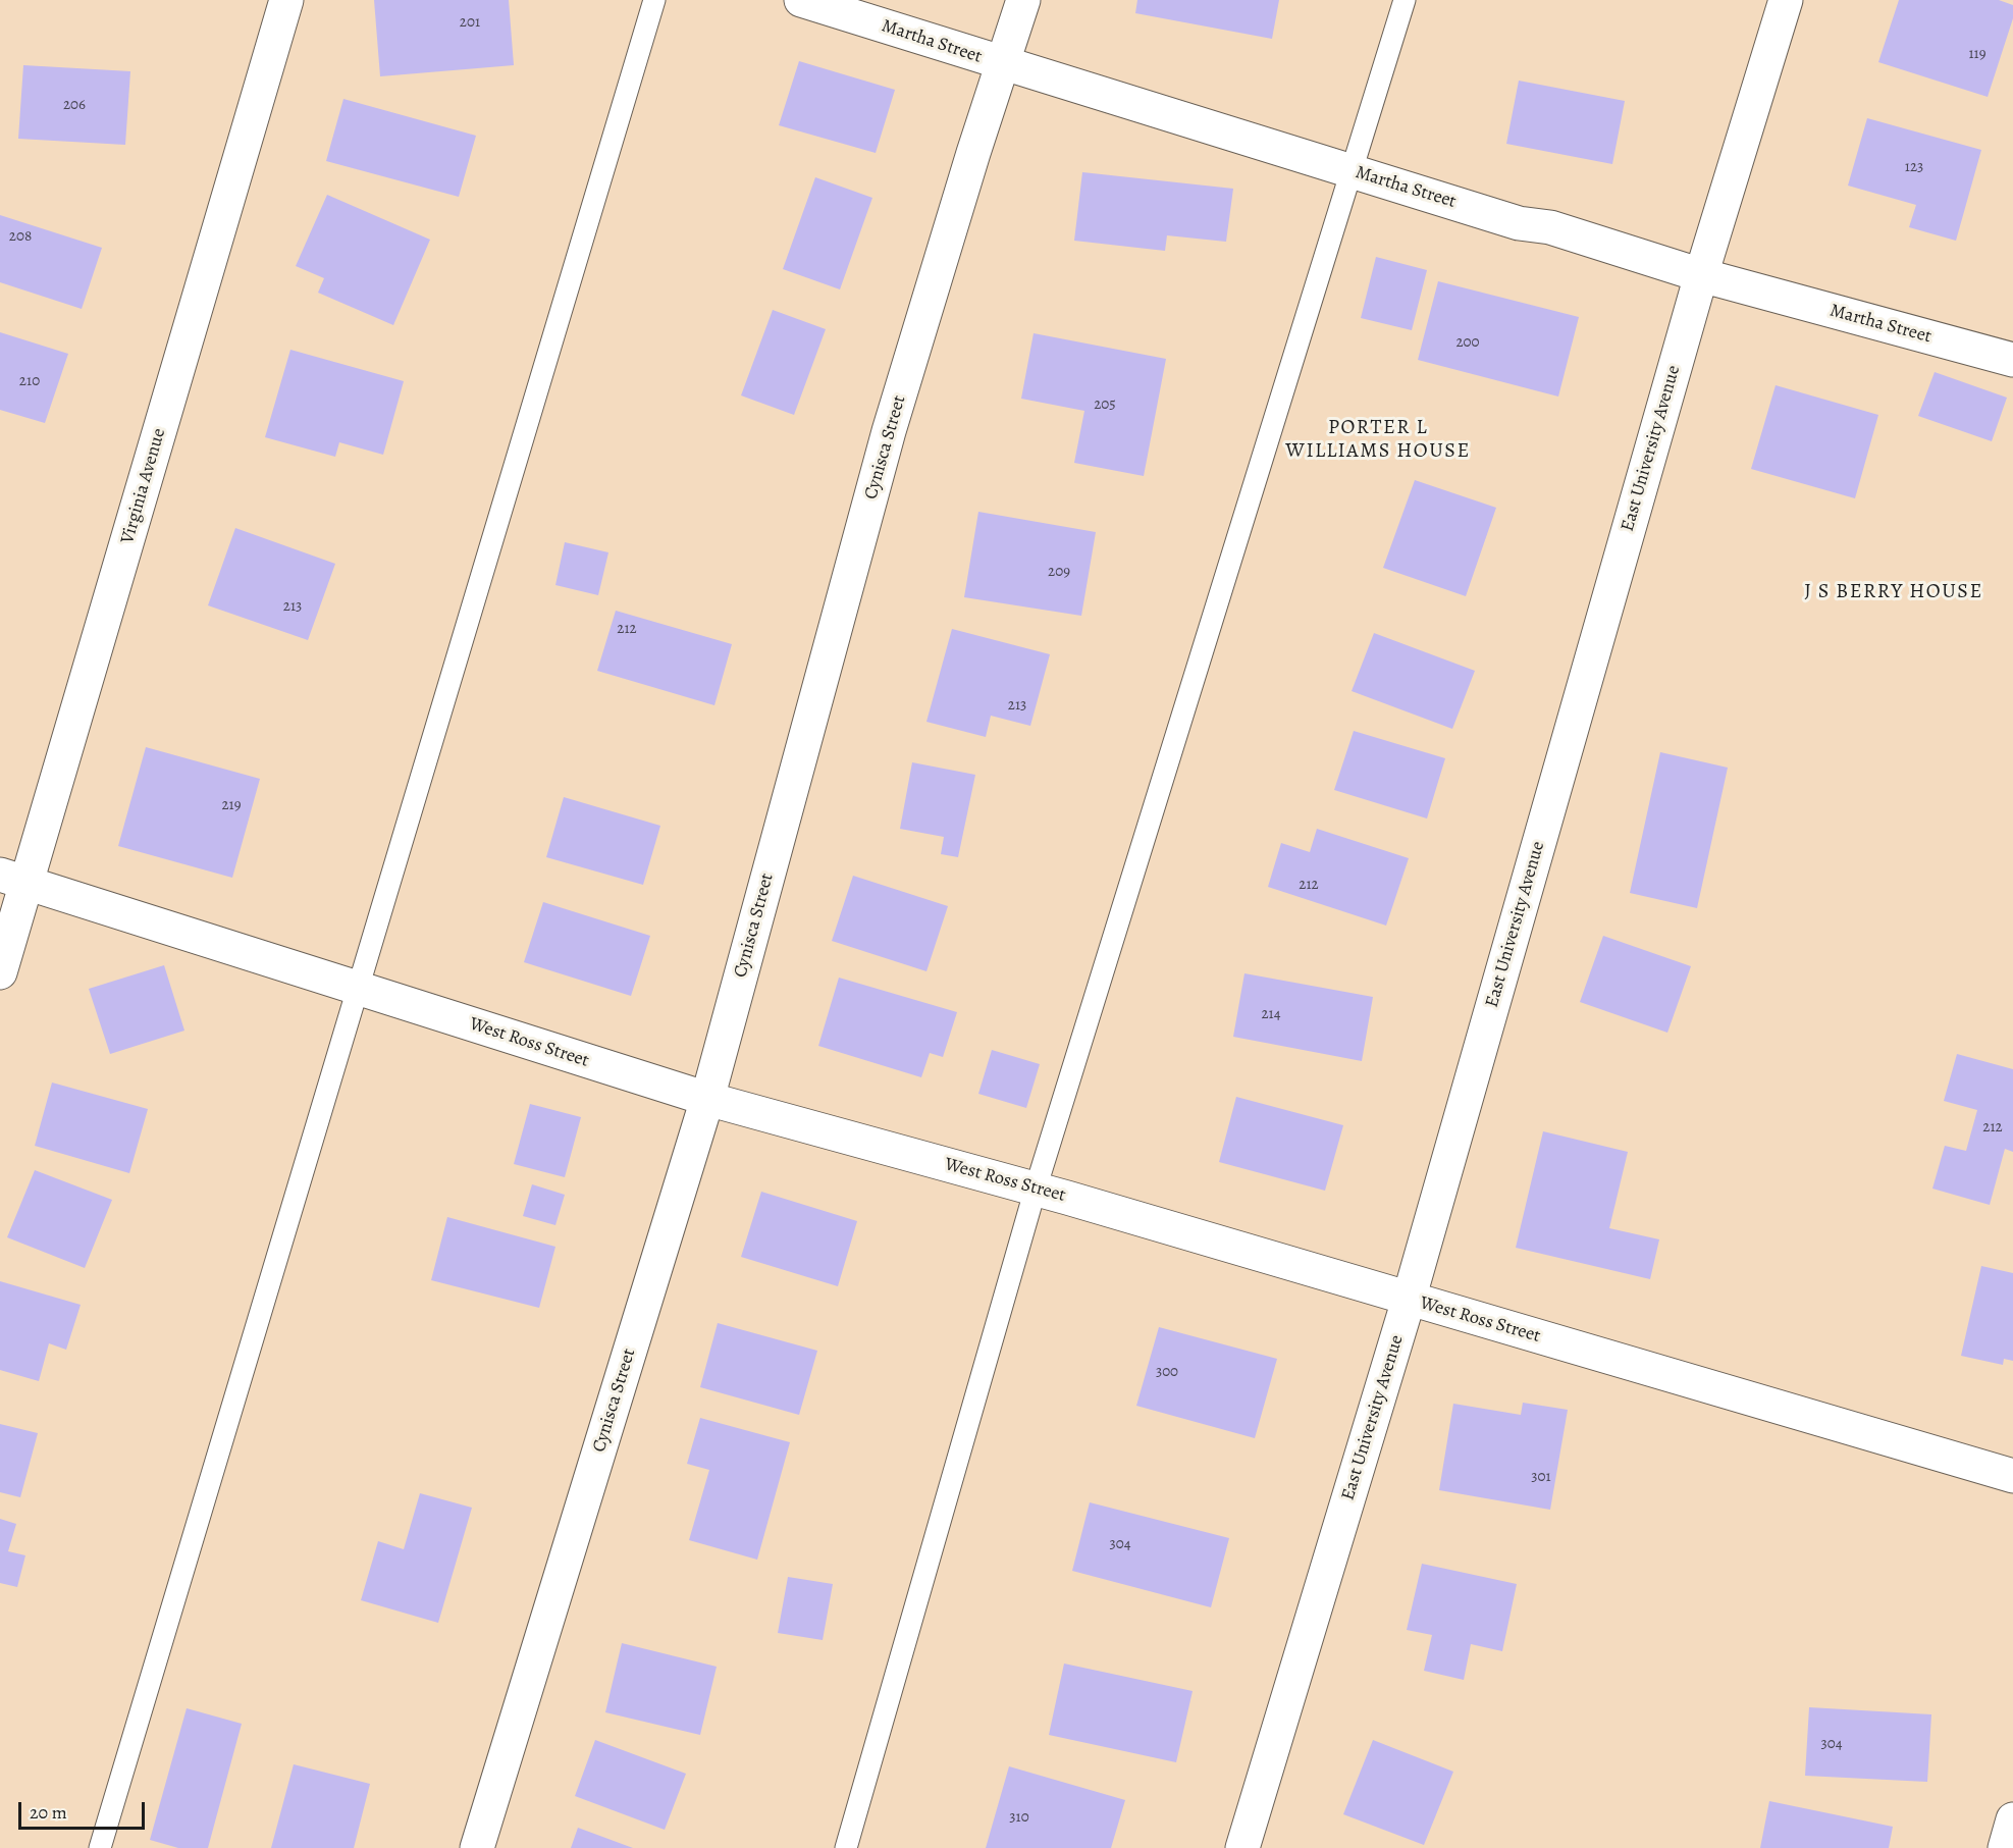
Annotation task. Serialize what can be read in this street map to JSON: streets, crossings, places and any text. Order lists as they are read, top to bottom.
{
  "streets": {
    "street": [
      "Martha Street",
      "Cynisca Street",
      "East University Avenue",
      "Virginia Avenue",
      "West Ross Street"
    ]
  },
  "crossings": [
    ["Martha Street", "Cynisca Street"],
    ["Martha Street", "East University Avenue"],
    ["Cynisca Street", "West Ross Street"],
    ["East University Avenue", "West Ross Street"],
    ["Virginia Avenue", "West Ross Street"]
  ],
  "districts": ["PORTER L WILLIAMS HOUSE", "J S BERRY HOUSE"],
  "house_numbers": [
    "201",
    "119",
    "206",
    "123",
    "208",
    "200",
    "210",
    "205",
    "209",
    "213",
    "212",
    "213",
    "219",
    "212",
    "214",
    "212",
    "300",
    "301",
    "304",
    "304",
    "310"
  ],
  "scale_bar": "20 m"
}
